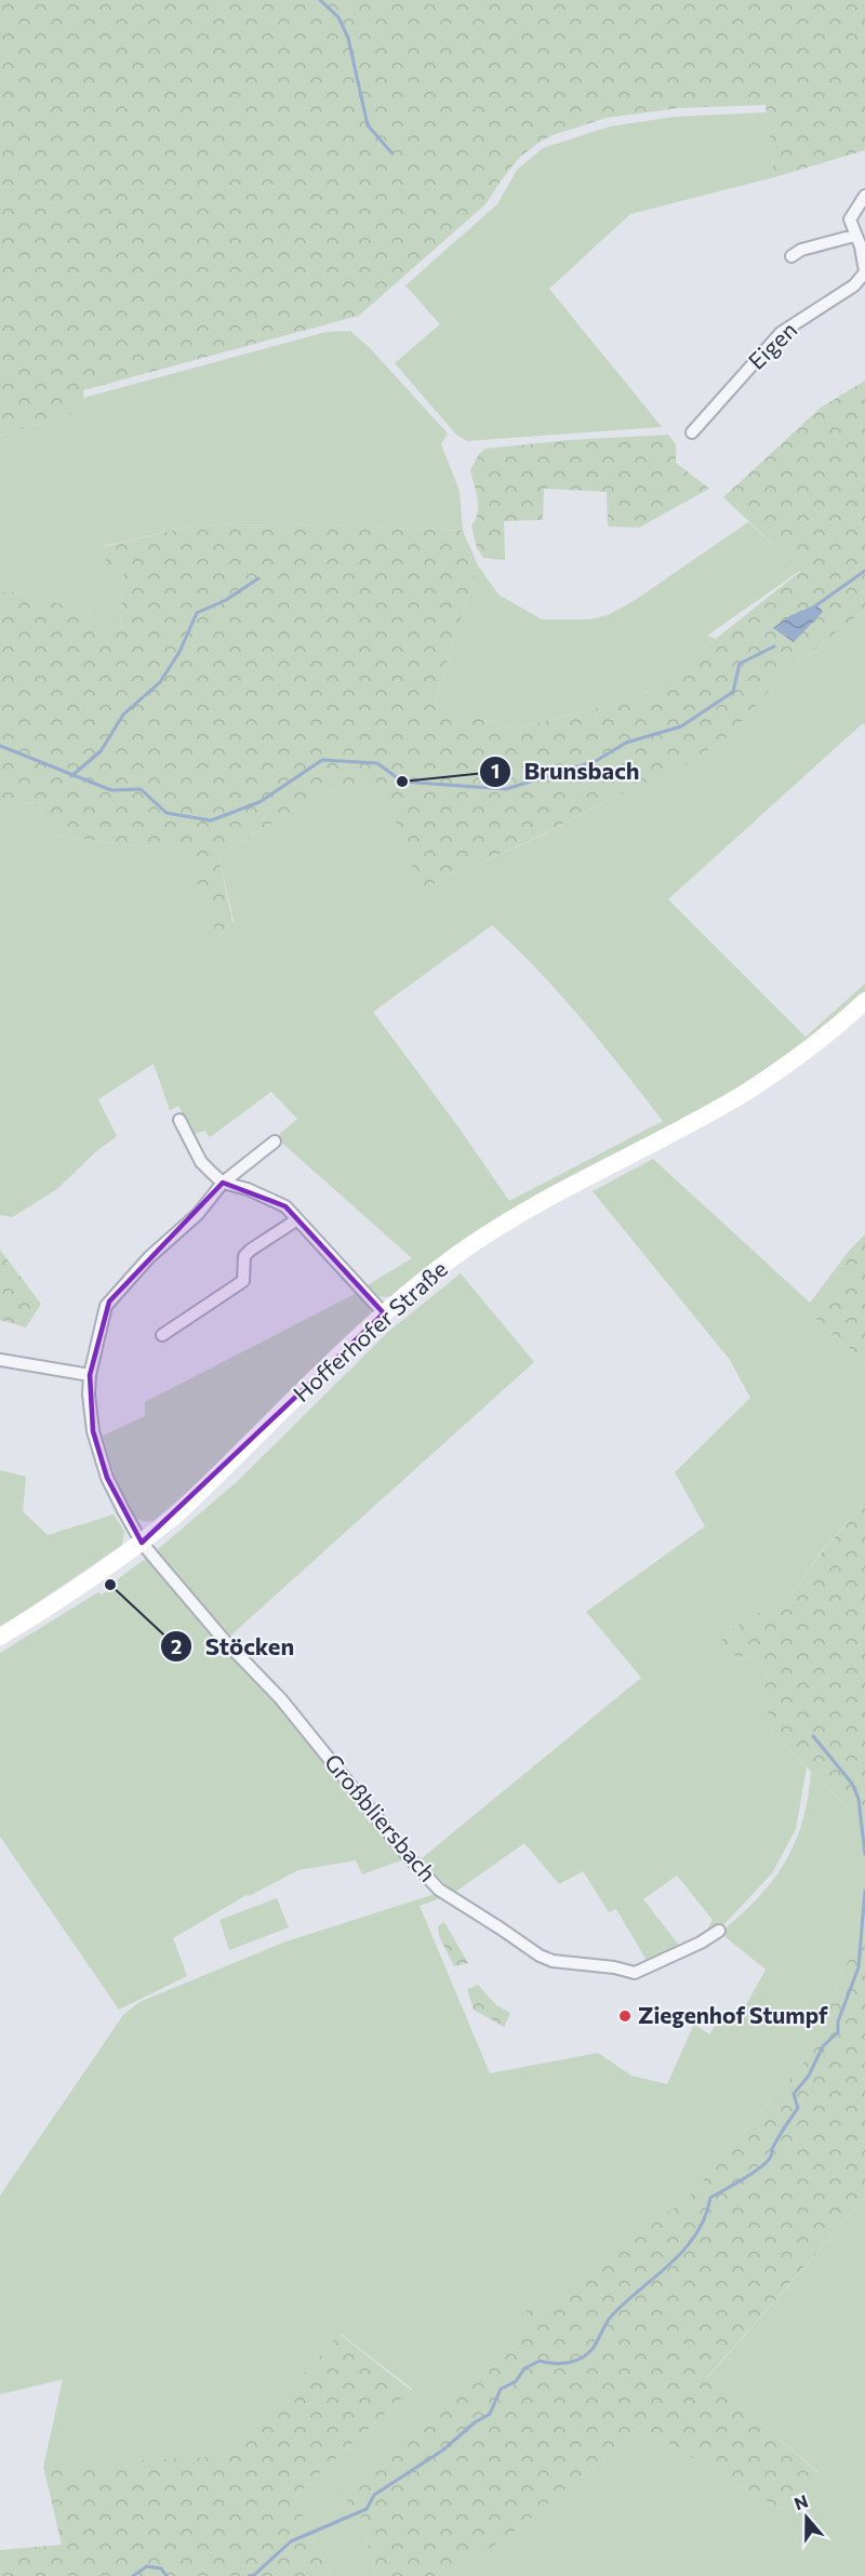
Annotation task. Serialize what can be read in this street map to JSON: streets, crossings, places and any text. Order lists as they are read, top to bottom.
{
  "streets": {
    "street": ["Eigen", "Hofferhofer Straße", "Großbliersbach"]
  },
  "crossings": [
    ["Hofferhofer Straße", "Großbliersbach"]
  ],
  "places": ["Brunsbach", "Stöcken", "Ziegenhof Stumpf"],
  "north": "top"
}
